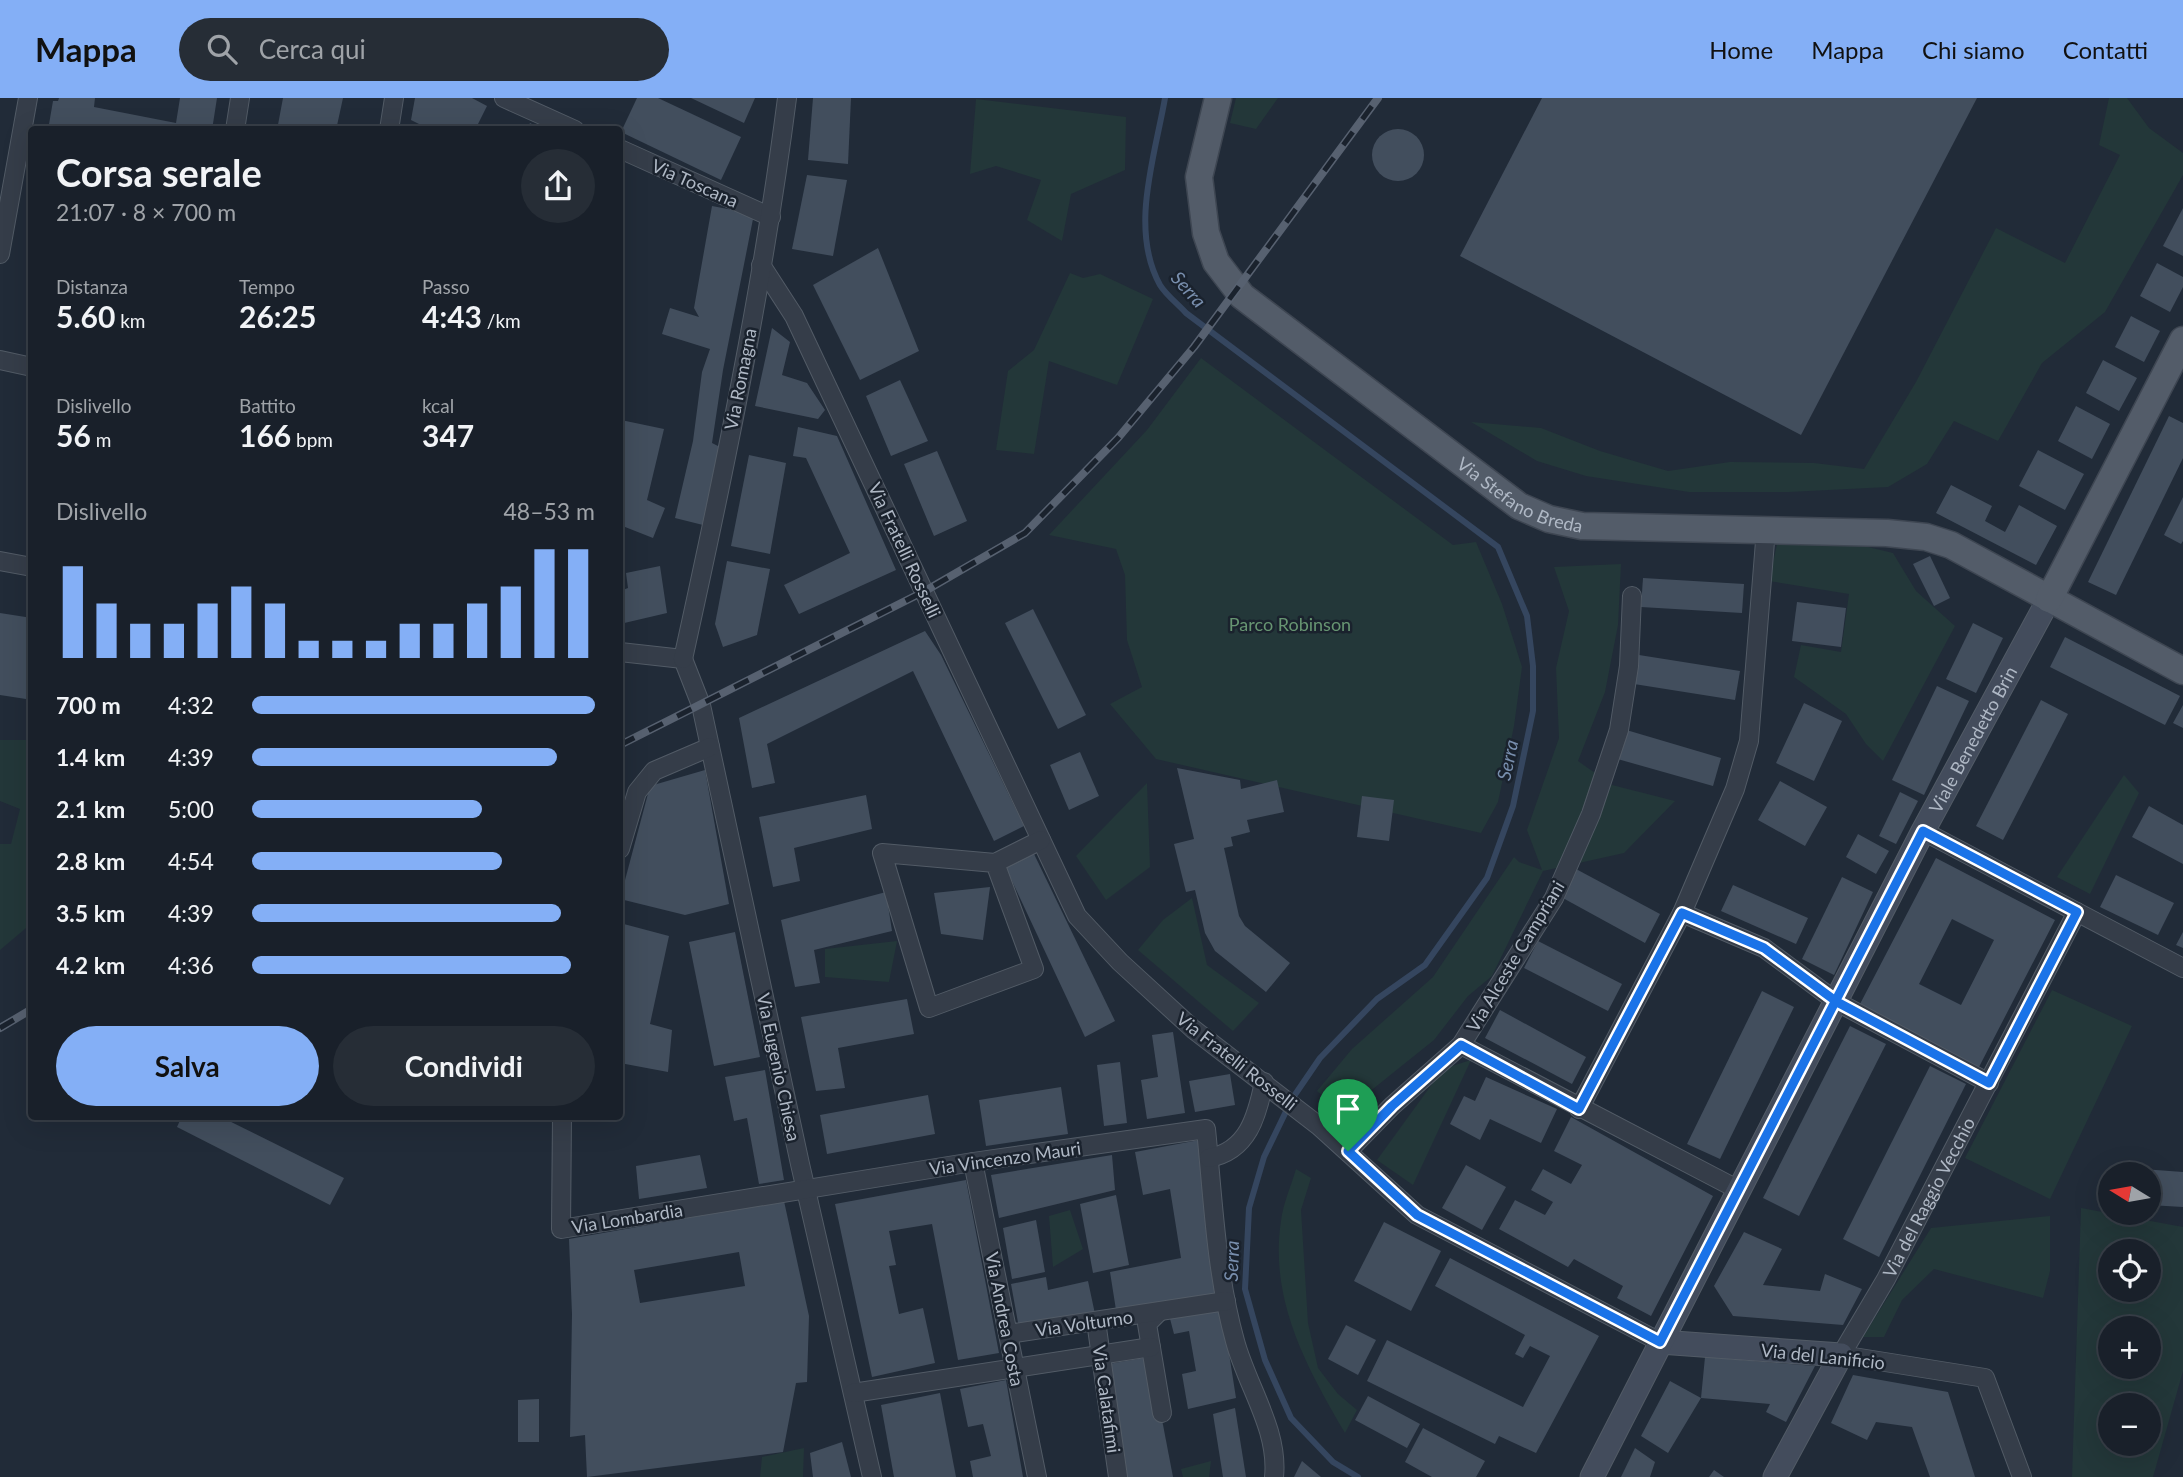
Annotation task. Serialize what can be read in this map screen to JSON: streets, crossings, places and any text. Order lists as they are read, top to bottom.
{
  "streets": {
    "main road": ["Via Stefano Breda", "Viale Benedetto Brin"],
    "street": [
      "Via Toscana",
      "Via Romagna",
      "Via Fratelli Rosselli",
      "Via Alceste Campriani",
      "Via Eugenio Chiesa",
      "Via Vincenzo Mauri",
      "Via del Raggio Vecchio",
      "Via Lombardia",
      "Via Andrea Costa",
      "Via Volturno",
      "Via del Lanificio",
      "Via Calatafimi"
    ]
  },
  "crossings": [
    ["Via Toscana", "Via Romagna"],
    ["Via Romagna", "Via Fratelli Rosselli"],
    ["Via Romagna", "Via Eugenio Chiesa"],
    ["Via Stefano Breda", "Viale Benedetto Brin"],
    ["Via Fratelli Rosselli", "Viale Benedetto Brin"],
    ["Via Fratelli Rosselli", "Via Alceste Campriani"],
    ["Via Fratelli Rosselli", "Via del Lanificio"],
    ["Viale Benedetto Brin", "Via del Lanificio"],
    ["Via Eugenio Chiesa", "Via Vincenzo Mauri"],
    ["Via Eugenio Chiesa", "Via Lombardia"],
    ["Via Vincenzo Mauri", "Via Lombardia"],
    ["Via Vincenzo Mauri", "Via Andrea Costa"],
    ["Via del Raggio Vecchio", "Via del Lanificio"],
    ["Via Andrea Costa", "Via Volturno"],
    ["Via Volturno", "Via Calatafimi"]
  ],
  "water": ["Serra"],
  "parks": ["Parco Robinson"],
  "north": "left",
  "page": {
    "header": "Mappa",
    "search": "Cerca qui",
    "nav": [
      "Home",
      "Mappa",
      "Chi siamo",
      "Contatti"
    ],
    "heading": ["Corsa serale", "21:07 · 8 × 700 m"],
    "stats": [
      ["Distanza", "5.60 km"],
      ["Tempo", "26:25"],
      ["Passo", "4:43 /km"],
      ["Dislivello", "56 m"],
      ["Battito", "166 bpm"],
      ["kcal", "347"]
    ],
    "chart": ["Dislivello", "48–53 m"],
    "list": [
      {
        "name": "700 m",
        "note": "4:32"
      },
      {
        "name": "1.4 km",
        "note": "4:39"
      },
      {
        "name": "2.1 km",
        "note": "5:00"
      },
      {
        "name": "2.8 km",
        "note": "4:54"
      },
      {
        "name": "3.5 km",
        "note": "4:39"
      },
      {
        "name": "4.2 km",
        "note": "4:36"
      }
    ],
    "buttons": ["Salva", "Condividi"],
    "map_buttons": ["+", "−"]
  }
}
